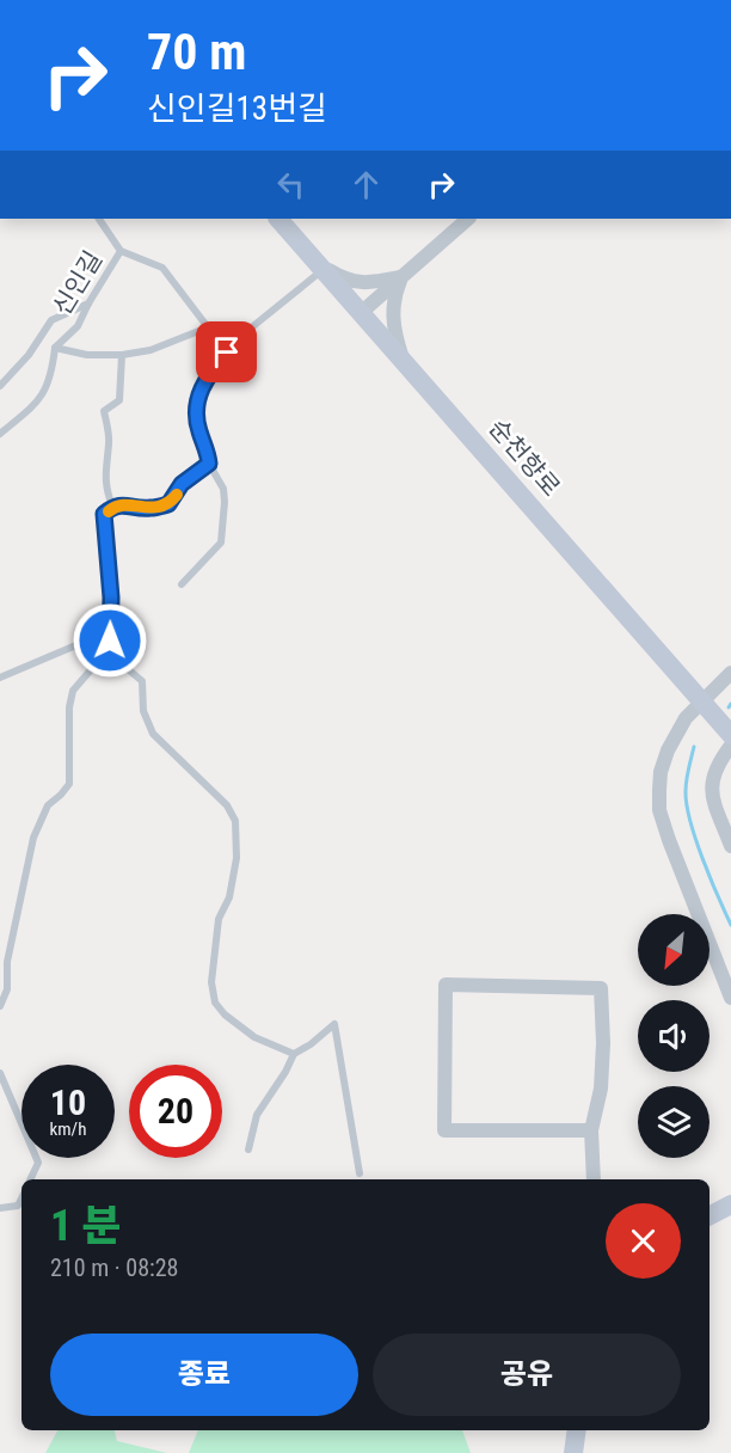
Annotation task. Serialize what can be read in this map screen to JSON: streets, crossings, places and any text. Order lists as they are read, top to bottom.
{
  "streets": {
    "main road": ["순천향로"],
    "lane": ["신인길"]
  },
  "north": "bottom left",
  "page": {
    "turn": ["70 m", "신인길13번길"],
    "speed": "10 km/h",
    "limit": "20",
    "heading": ["1 분", "210 m · 08:28"],
    "buttons": ["종료", "공유"]
  }
}
